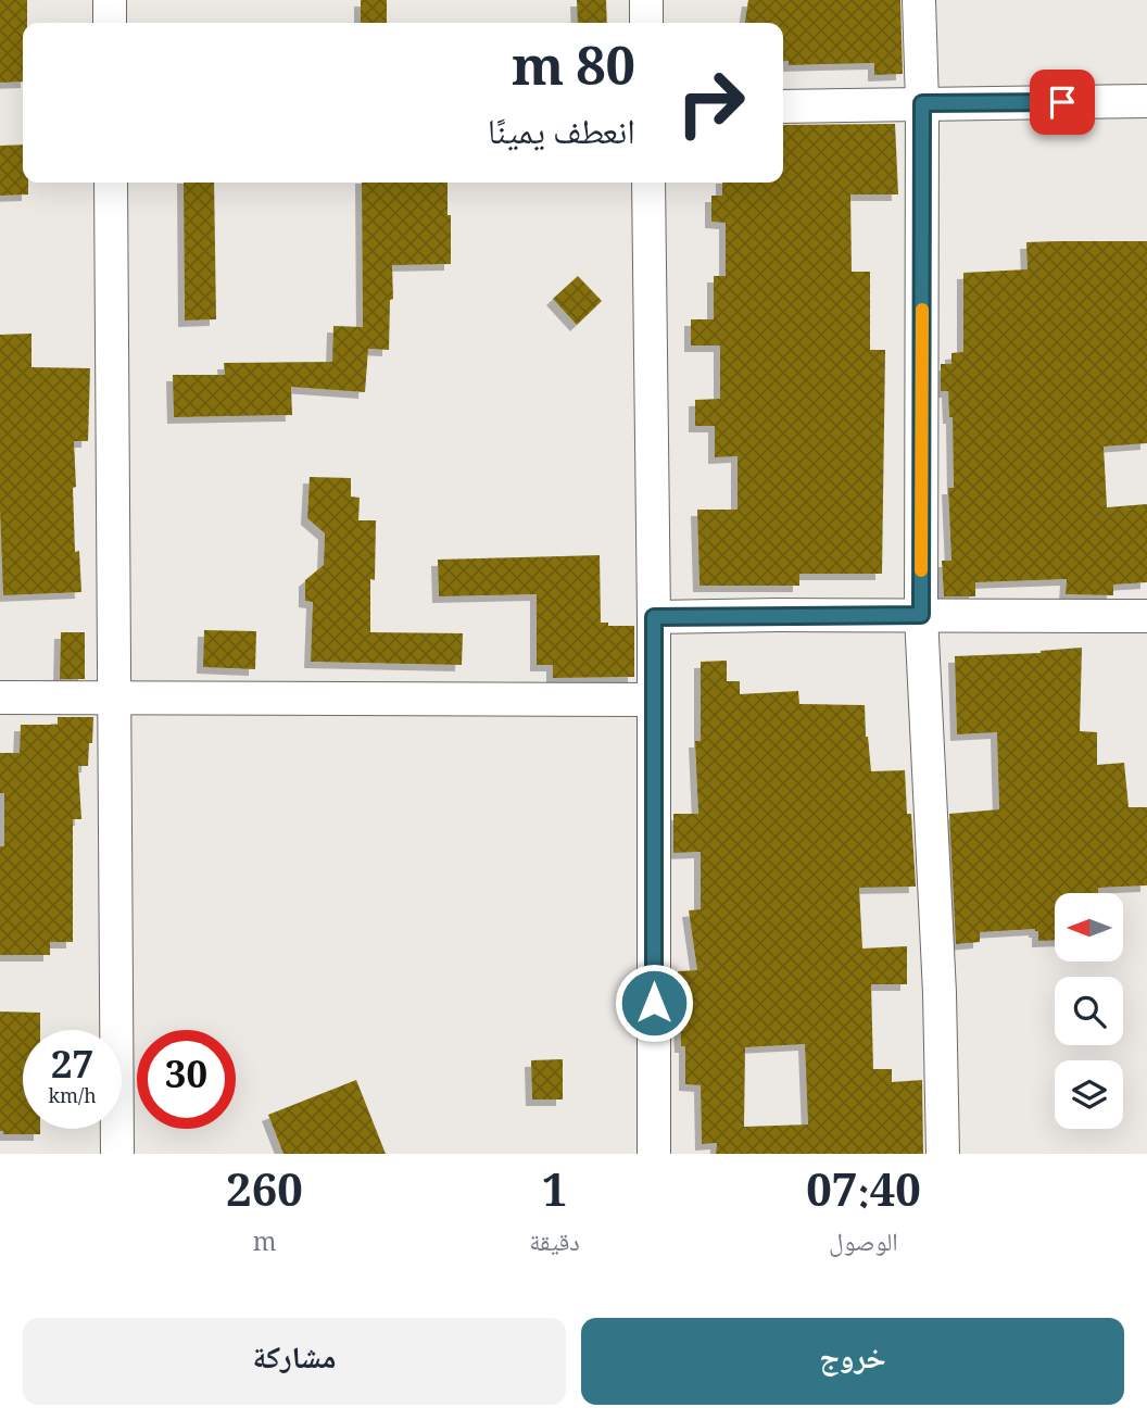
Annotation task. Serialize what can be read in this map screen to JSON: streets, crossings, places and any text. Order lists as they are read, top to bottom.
{
  "north": "left",
  "page": {
    "turn": ["80 m", "انعطف يمينًا"],
    "speed": "27 km/h",
    "limit": "30",
    "eta": [
      "07:40",
      "الوصول",
      "1",
      "دقيقة",
      "260",
      "m"
    ],
    "buttons": ["خروج", "مشاركة"]
  }
}
